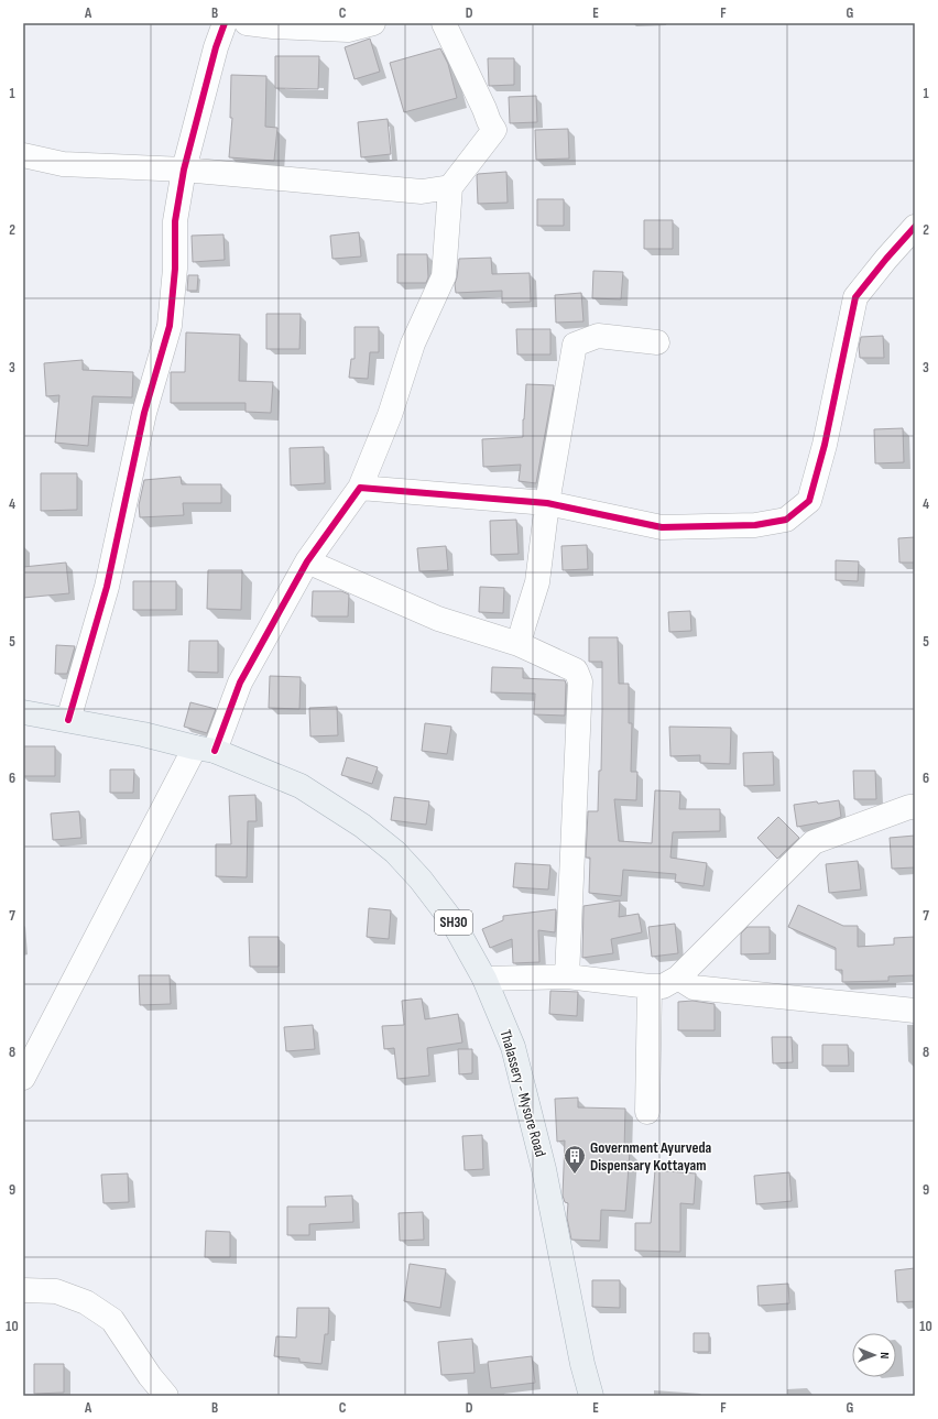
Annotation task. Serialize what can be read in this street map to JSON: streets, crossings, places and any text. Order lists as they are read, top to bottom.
{
  "streets": {
    "main road": ["SH30", "Thalassery - Mysore Road"]
  },
  "places": {
    "building": ["Government Ayurveda Dispensary Kottayam"]
  },
  "north": "right",
  "grid": {
    "columns": [
      "A",
      "B",
      "C",
      "D",
      "E",
      "F",
      "G"
    ],
    "rows": [
      "1",
      "2",
      "3",
      "4",
      "5",
      "6",
      "7",
      "8",
      "9",
      "10"
    ]
  }
}
